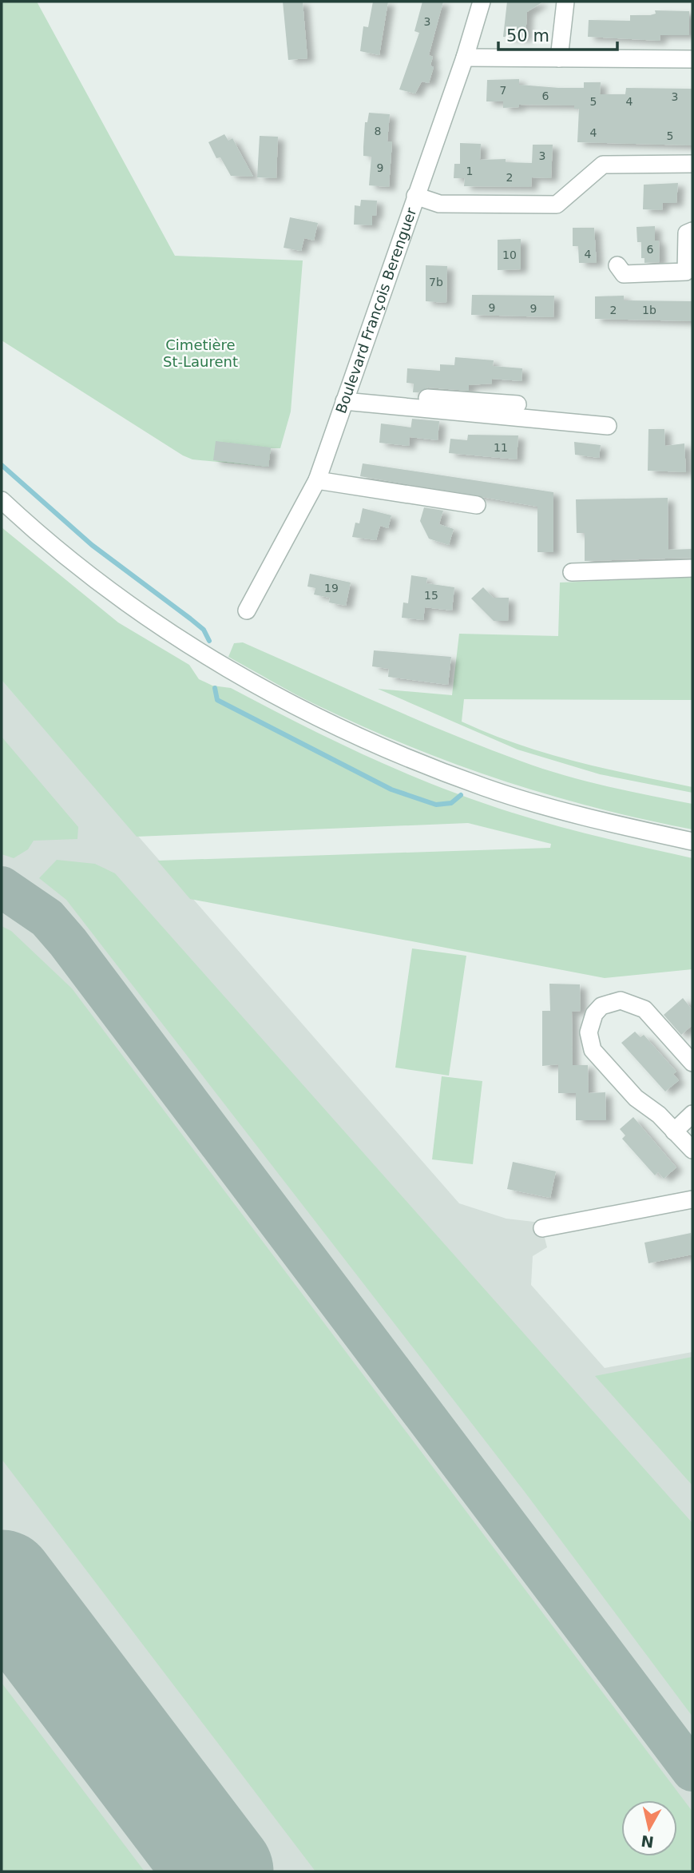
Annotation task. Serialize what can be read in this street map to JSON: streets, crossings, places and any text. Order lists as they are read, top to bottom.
{
  "streets": {
    "street": ["Boulevard François Berenguer"]
  },
  "parks": ["Cimetière St-Laurent"],
  "house_numbers": [
    "3",
    "7",
    "6",
    "3",
    "5",
    "4",
    "8",
    "4",
    "5",
    "3",
    "9",
    "1",
    "2",
    "6",
    "4",
    "10",
    "7b",
    "9",
    "9",
    "2",
    "1b",
    "11",
    "19",
    "15"
  ],
  "scale_bar": "50 m",
  "north": "bottom"
}
